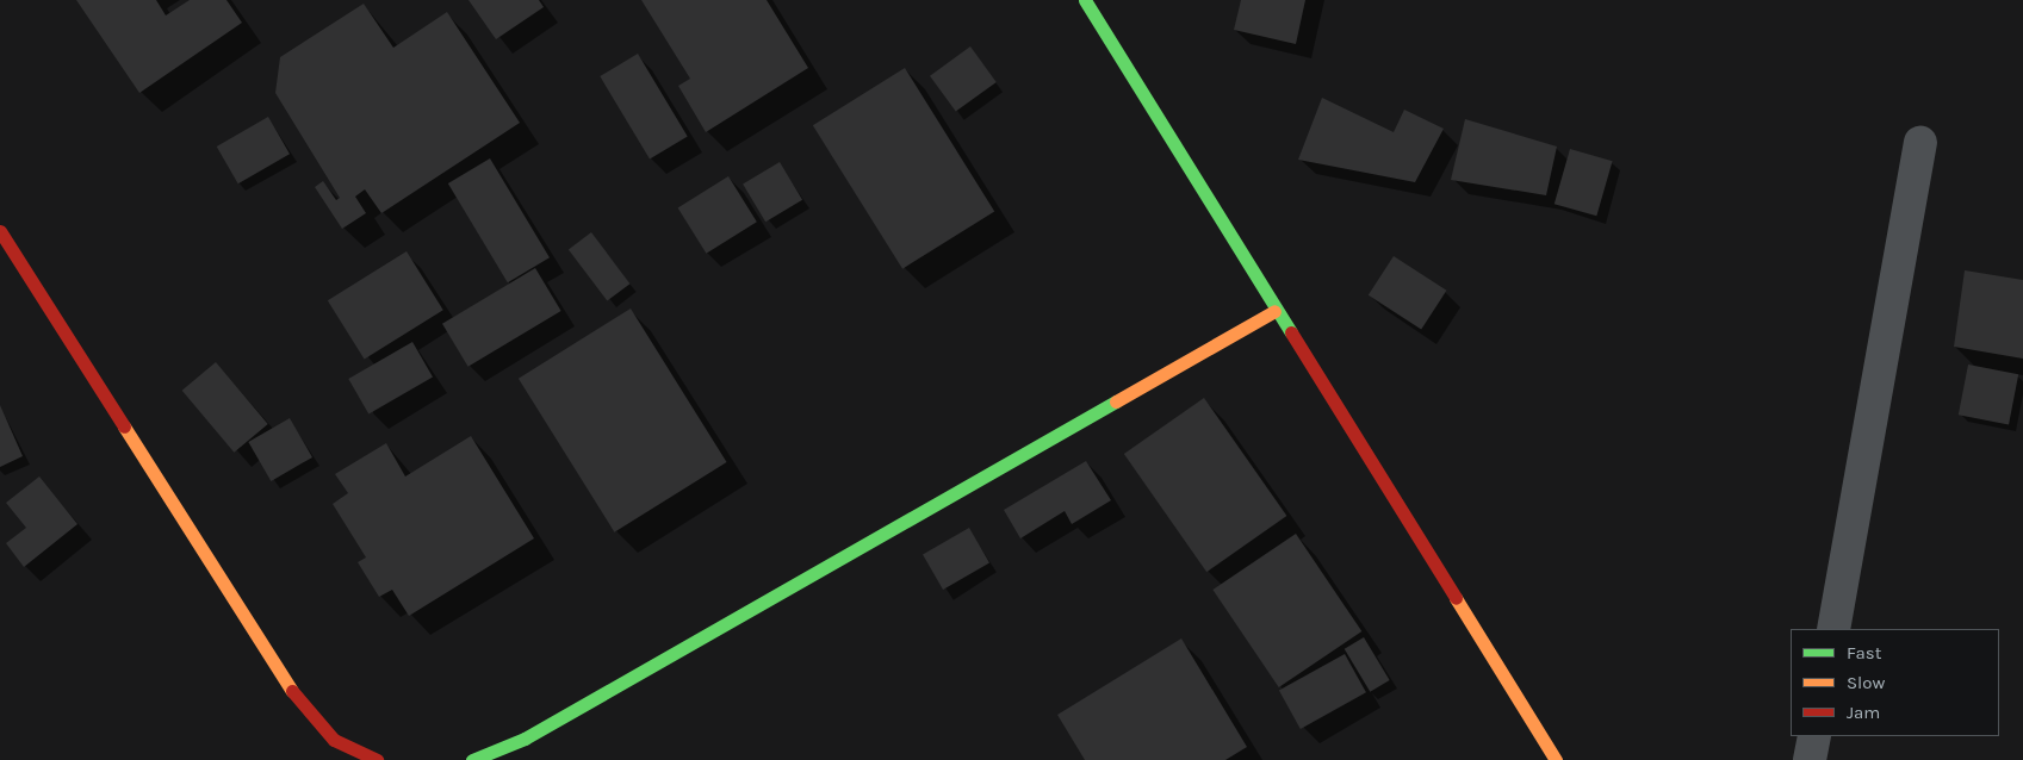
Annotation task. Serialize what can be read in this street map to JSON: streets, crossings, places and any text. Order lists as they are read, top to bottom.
{
  "legend": ["Fast", "Slow", "Jam"]
}
